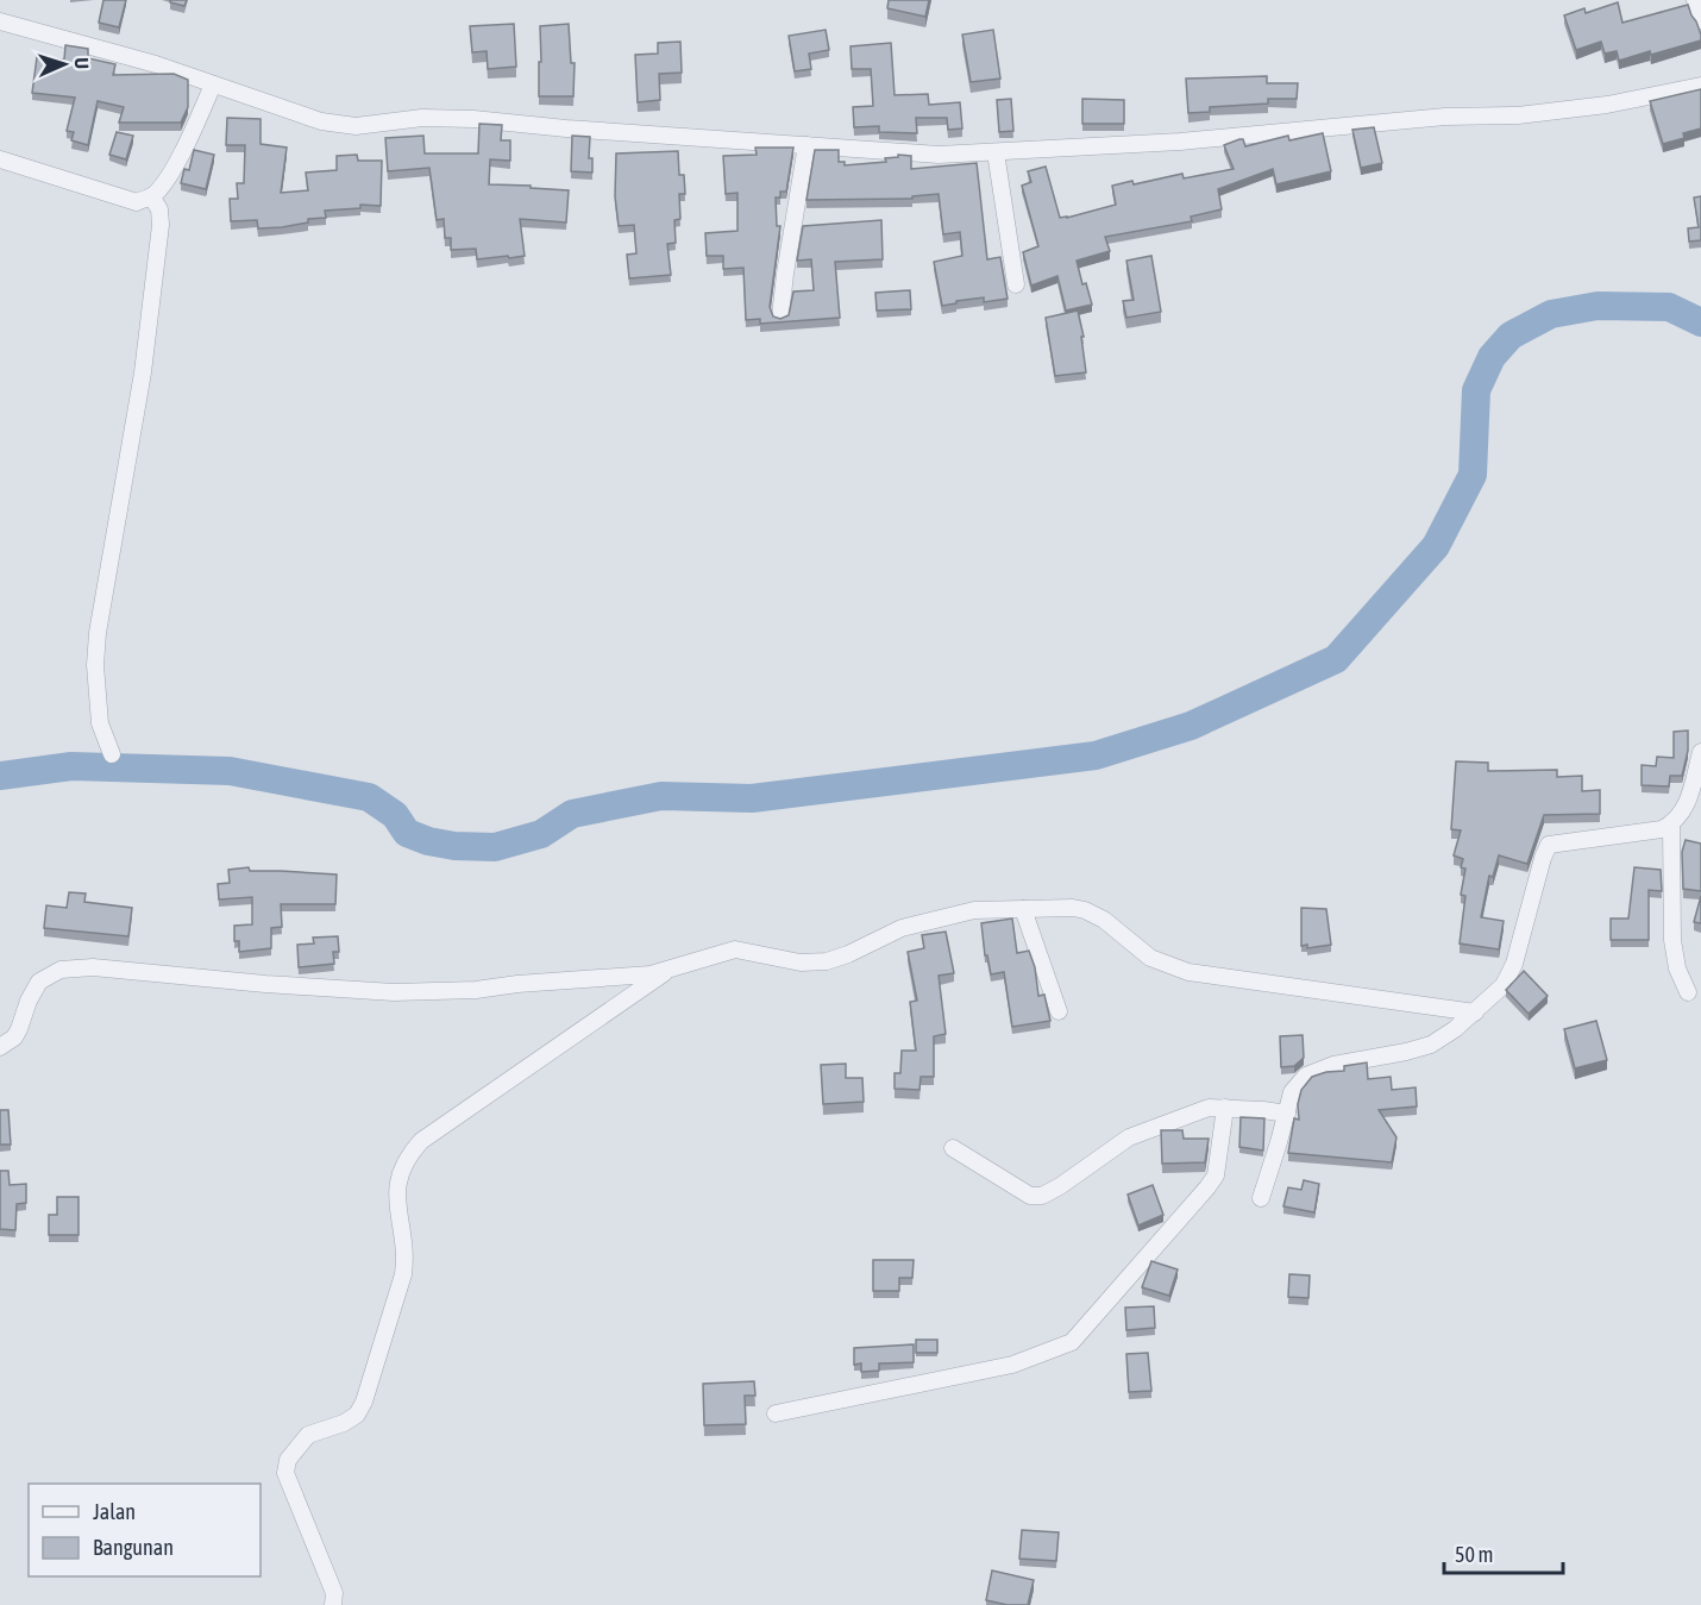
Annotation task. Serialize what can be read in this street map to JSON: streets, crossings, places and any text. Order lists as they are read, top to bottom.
{
  "legend": ["Jalan", "Bangunan"],
  "scale_bar": "50 m",
  "north": "right"
}
